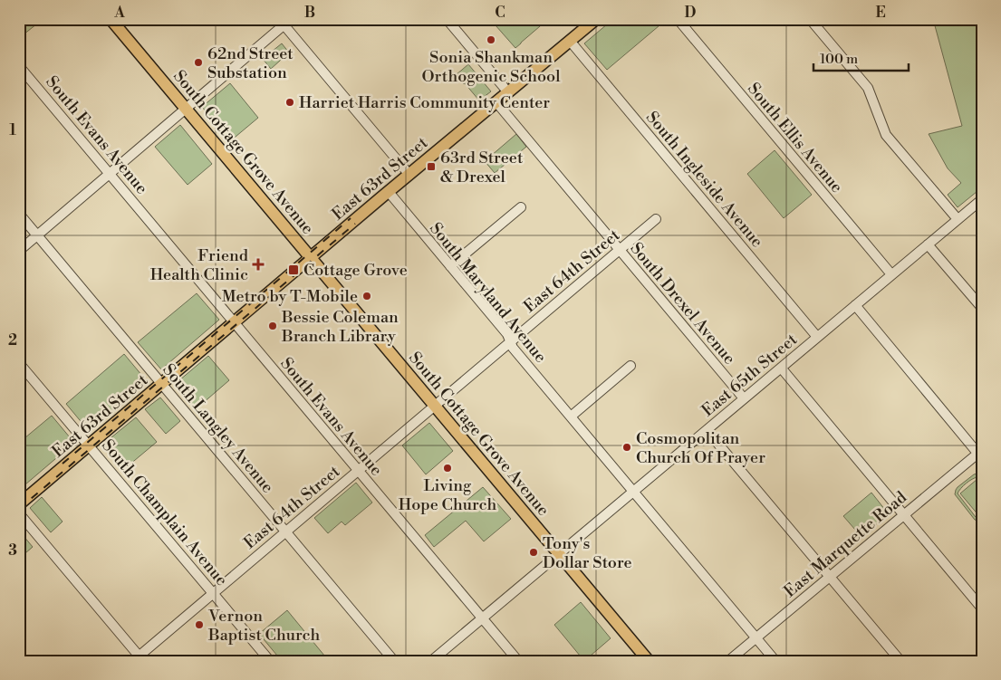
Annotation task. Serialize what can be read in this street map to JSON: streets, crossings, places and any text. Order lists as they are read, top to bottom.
{
  "streets": {
    "main road": ["South Cottage Grove Avenue", "East 63rd Street"],
    "street": [
      "South Evans Avenue",
      "South Ellis Avenue",
      "South Ingleside Avenue",
      "East 64th Street",
      "South Maryland Avenue",
      "South Drexel Avenue",
      "East 65th Street",
      "South Langley Avenue",
      "South Champlain Avenue",
      "East Marquette Road"
    ]
  },
  "crossings": [
    ["South Evans Avenue", "East 63rd Street"],
    ["South Evans Avenue", "East 64th Street"],
    ["South Evans Avenue", "East 65th Street"],
    ["South Ellis Avenue", "East 65th Street"],
    ["South Cottage Grove Avenue", "East 63rd Street"],
    ["South Cottage Grove Avenue", "East 64th Street"],
    ["South Cottage Grove Avenue", "East 65th Street"],
    ["East 63rd Street", "South Ingleside Avenue"],
    ["East 63rd Street", "South Maryland Avenue"],
    ["East 63rd Street", "South Drexel Avenue"],
    ["East 63rd Street", "South Langley Avenue"],
    ["East 63rd Street", "South Champlain Avenue"],
    ["South Ingleside Avenue", "East 65th Street"],
    ["East 64th Street", "South Maryland Avenue"],
    ["East 64th Street", "South Drexel Avenue"],
    ["East 64th Street", "South Langley Avenue"],
    ["East 64th Street", "South Champlain Avenue"],
    ["South Maryland Avenue", "East 65th Street"],
    ["South Maryland Avenue", "East Marquette Road"],
    ["South Drexel Avenue", "East 65th Street"]
  ],
  "places": {
    "other": [
      "Sonia Shankman Orthogenic School",
      "62nd Street Substation",
      "Harriet Harris Community Center",
      "Metro by T-Mobile",
      "Bessie Coleman Branch Library",
      "Cosmopolitan Church Of Prayer",
      "Living Hope Church",
      "Tony's Dollar Store",
      "Vernon Baptist Church"
    ],
    "transit": ["63rd Street & Drexel", "Cottage Grove"],
    "health": ["Friend Health Clinic"]
  },
  "scale_bar": "100 m",
  "grid": {
    "columns": [
      "A",
      "B",
      "C",
      "D",
      "E"
    ],
    "rows": ["1", "2", "3"]
  }
}
